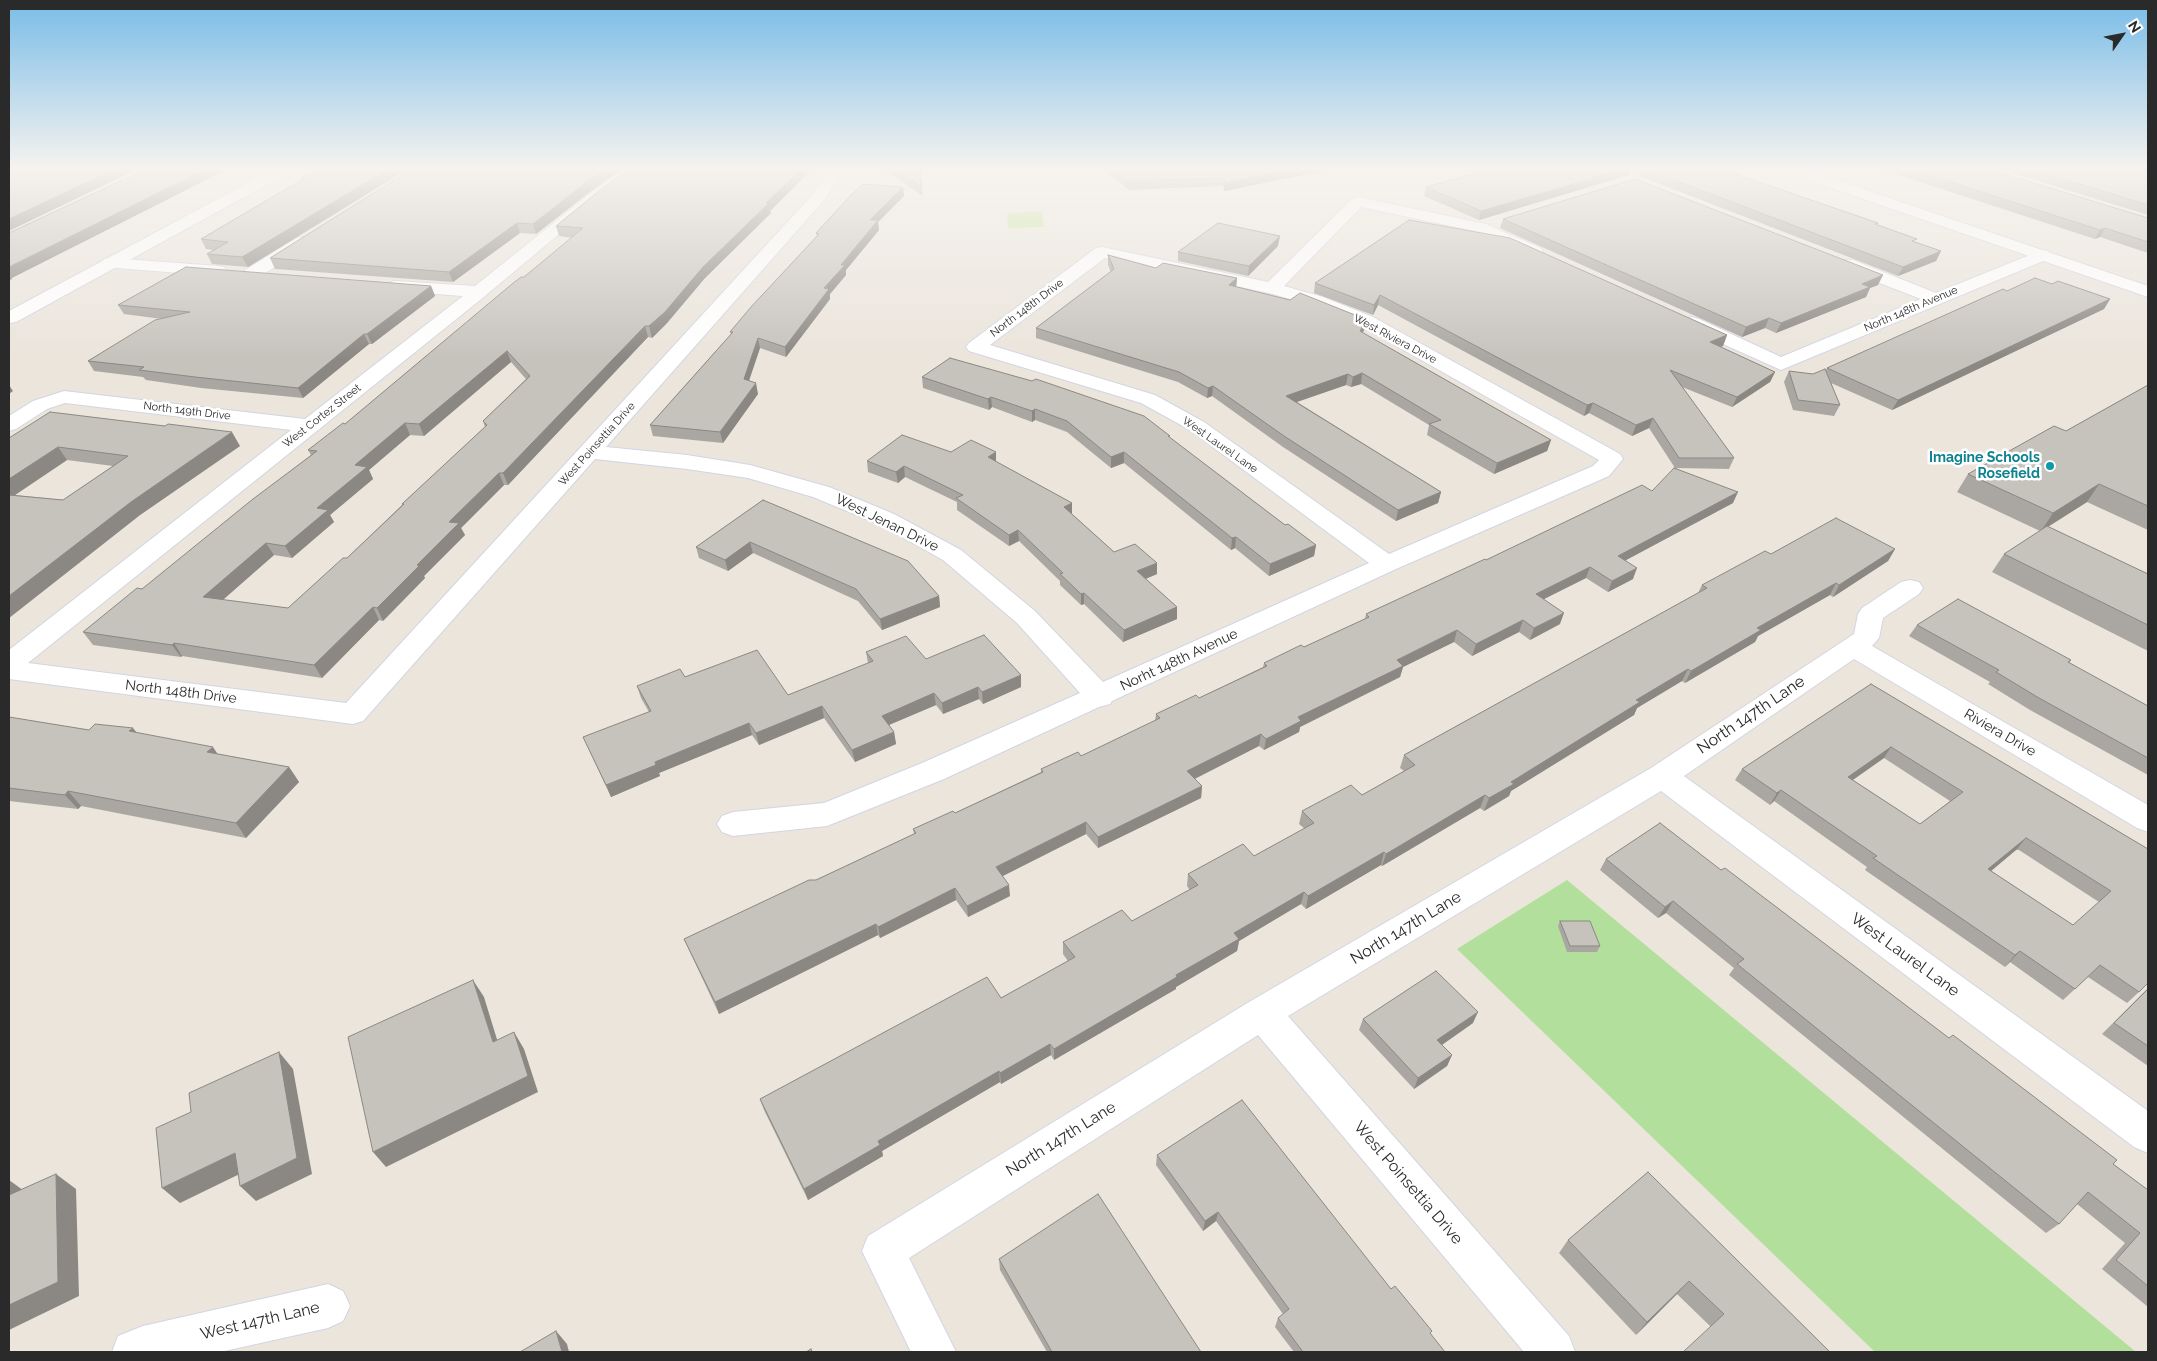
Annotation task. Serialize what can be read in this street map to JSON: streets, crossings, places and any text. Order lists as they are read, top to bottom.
{
  "streets": {
    "street": [
      "North 148th Drive",
      "North 148th Avenue",
      "West Riviera Drive",
      "North 149th Drive",
      "West Cortez Street",
      "West Poinsettia Drive",
      "West Laurel Lane",
      "West Jenan Drive",
      "Norht 148th Avenue",
      "North 147th Lane",
      "Riviera Drive",
      "West 147th Lane"
    ]
  },
  "crossings": [
    ["North 148th Drive", "West Riviera Drive"],
    ["North 148th Drive", "West Poinsettia Drive"],
    ["North 148th Drive", "West Laurel Lane"],
    ["West Riviera Drive", "Norht 148th Avenue"],
    ["North 149th Drive", "West Cortez Street"],
    ["West Poinsettia Drive", "West Jenan Drive"],
    ["West Poinsettia Drive", "North 147th Lane"],
    ["West Laurel Lane", "Norht 148th Avenue"],
    ["West Laurel Lane", "North 147th Lane"],
    ["West Jenan Drive", "Norht 148th Avenue"],
    ["North 147th Lane", "Riviera Drive"]
  ],
  "places": ["Imagine Schools Rosefield"],
  "north": "top right"
}
